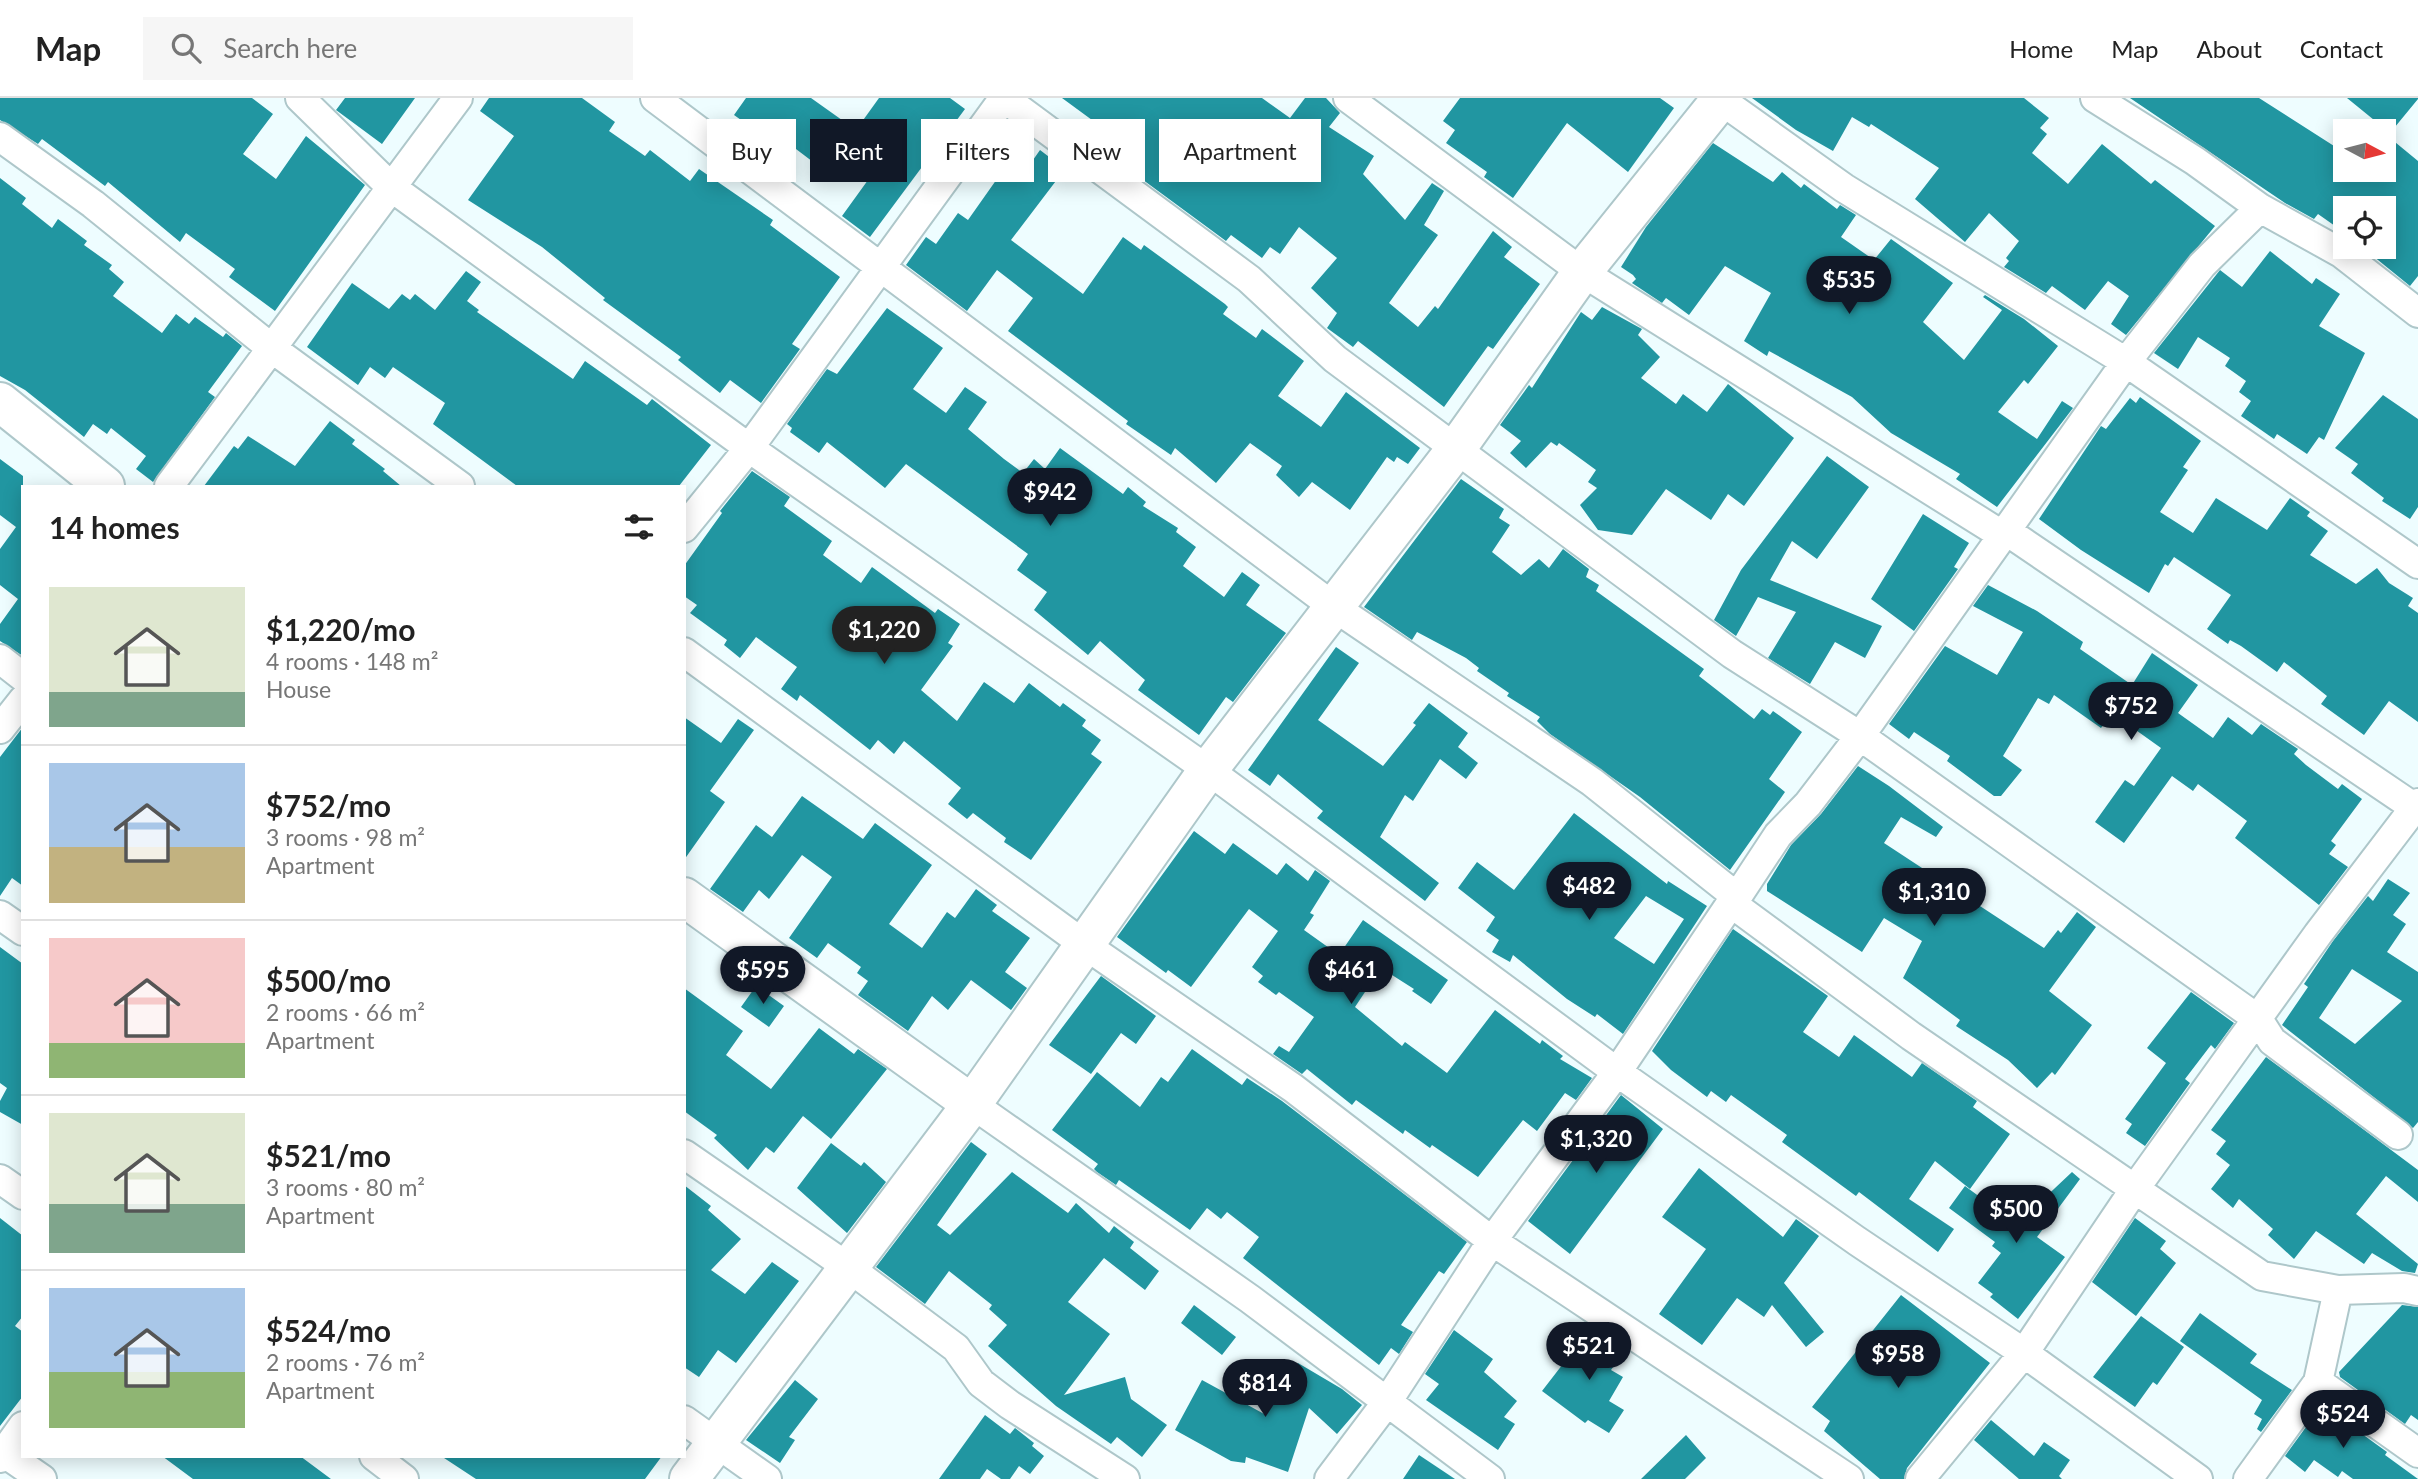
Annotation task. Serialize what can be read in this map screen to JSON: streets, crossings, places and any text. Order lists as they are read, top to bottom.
{
  "north": "right",
  "page": {
    "header": "Map",
    "search": "Search here",
    "nav": [
      "Home",
      "Map",
      "About",
      "Contact"
    ],
    "chip": [
      "Buy",
      "Rent",
      "Filters",
      "New",
      "Apartment"
    ],
    "price": [
      "$535",
      "$942",
      "$1,220",
      "$752",
      "$482",
      "$1,310",
      "$595",
      "$461",
      "$1,320",
      "$500",
      "$521",
      "$958",
      "$814",
      "$524"
    ],
    "heading": "14 homes",
    "list": [
      {
        "name": "$1,220/mo",
        "note": "4 rooms · 148 m² · House"
      },
      {
        "name": "$752/mo",
        "note": "3 rooms · 98 m² · Apartment"
      },
      {
        "name": "$500/mo",
        "note": "2 rooms · 66 m² · Apartment"
      },
      {
        "name": "$521/mo",
        "note": "3 rooms · 80 m² · Apartment"
      },
      {
        "name": "$524/mo",
        "note": "2 rooms · 76 m² · Apartment"
      }
    ]
  }
}
